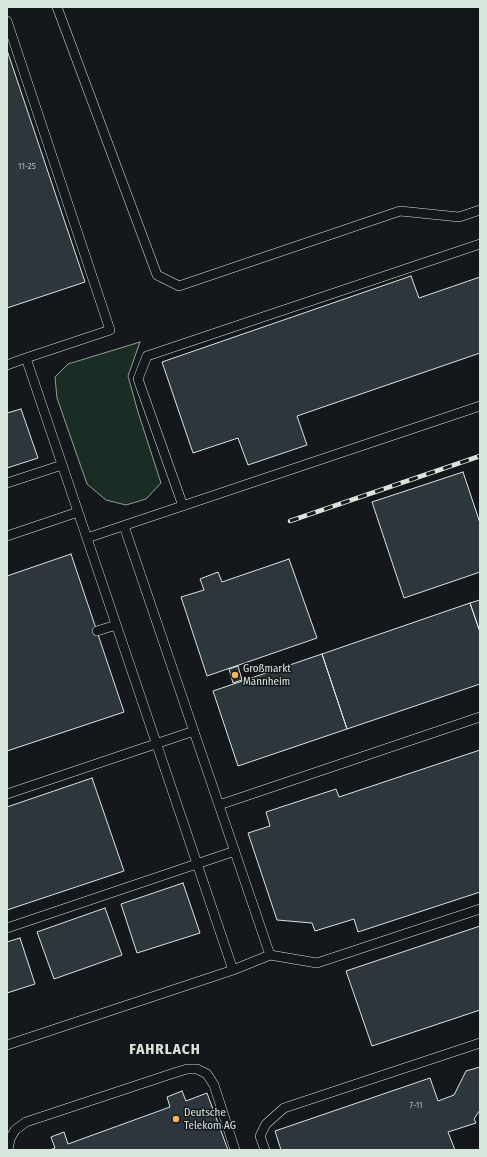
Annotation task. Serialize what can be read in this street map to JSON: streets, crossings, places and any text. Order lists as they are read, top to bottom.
{
  "districts": ["FAHRLACH"],
  "places": ["Großmarkt Mannheim", "Deutsche Telekom AG"],
  "house_numbers": ["11-25", "7-11"]
}
